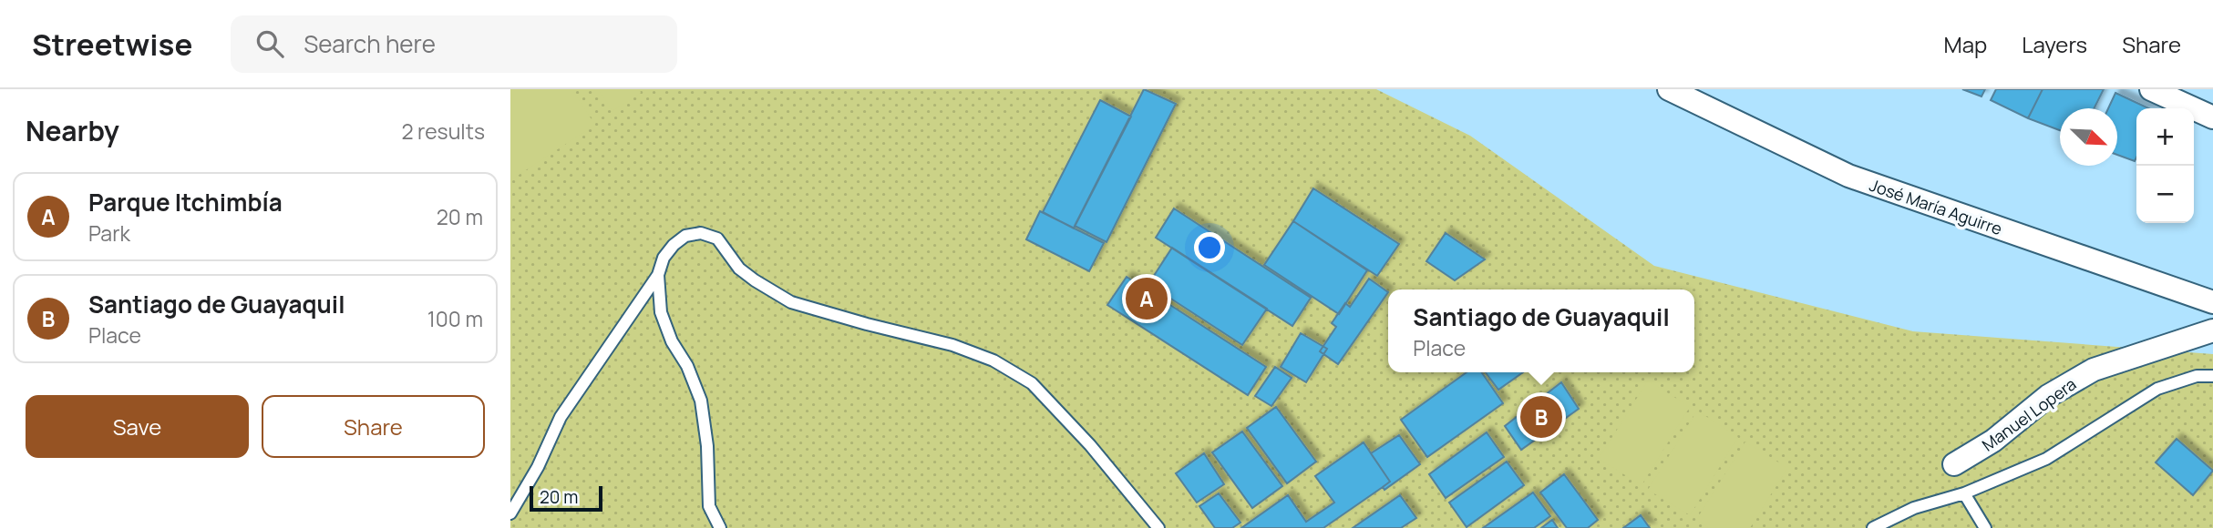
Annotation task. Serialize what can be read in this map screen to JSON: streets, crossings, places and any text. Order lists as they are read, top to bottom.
{
  "streets": {
    "street": ["José María Aguirre", "Manuel Lopera"]
  },
  "scale_bar": "20 m",
  "north": "bottom right",
  "page": {
    "header": "Streetwise",
    "search": "Search here",
    "nav": ["Map", "Layers", "Share"],
    "heading": ["Nearby", "2 results"],
    "map_buttons": ["+", "−"],
    "list": [
      {
        "mark": "A",
        "name": "Parque Itchimbía",
        "note": "Park",
        "value": "20 m"
      },
      {
        "mark": "B",
        "name": "Santiago de Guayaquil",
        "note": "Place",
        "value": "100 m"
      }
    ],
    "pins": ["A", "B"],
    "popup": ["Santiago de Guayaquil", "Place"],
    "buttons": ["Save", "Share"],
    "scale": "20 m"
  }
}
